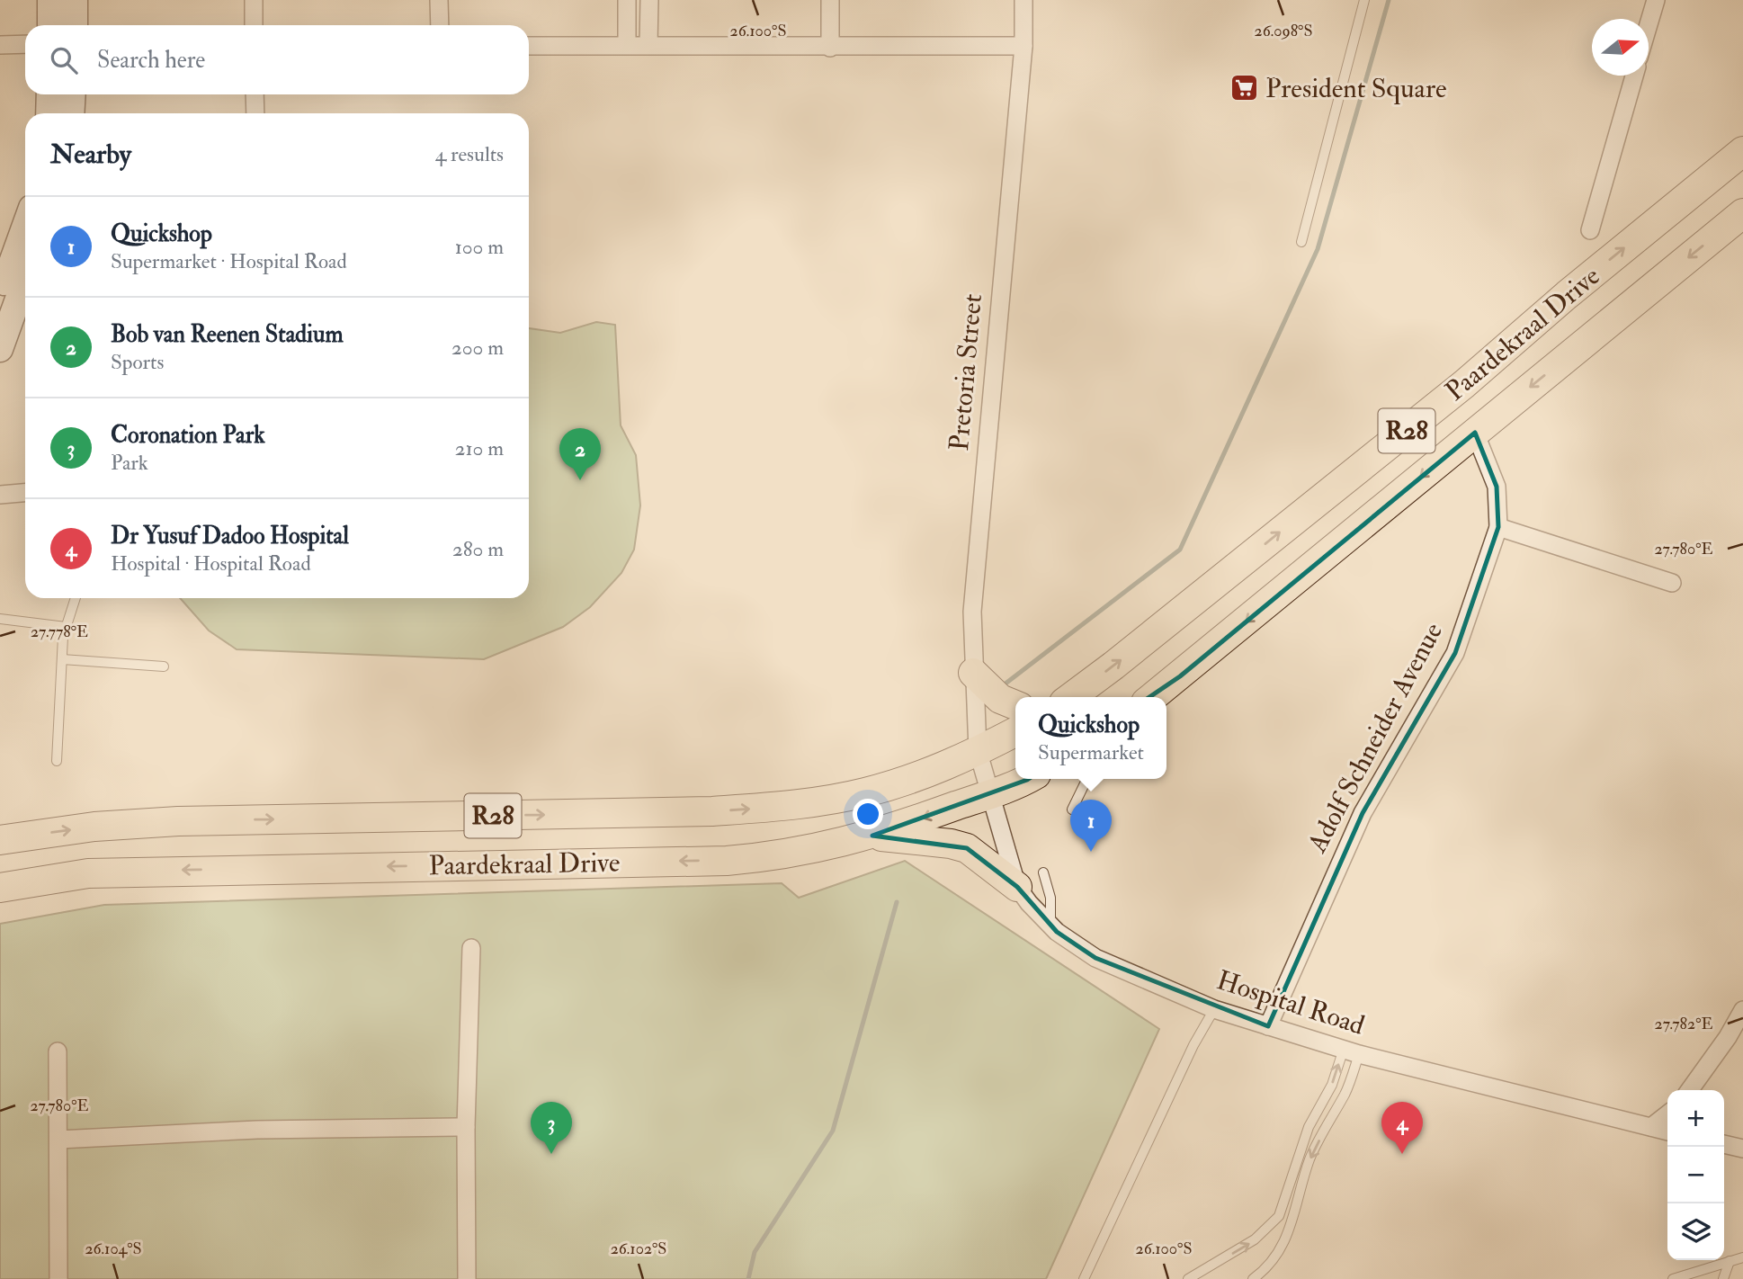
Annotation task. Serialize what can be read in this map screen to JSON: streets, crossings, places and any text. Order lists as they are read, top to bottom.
{
  "streets": {
    "main road": ["Paardekraal Drive", "R28"],
    "street": ["Pretoria Street", "Adolf Schneider Avenue", "Hospital Road"]
  },
  "crossings": [
    ["Paardekraal Drive", "Pretoria Street"],
    ["Paardekraal Drive", "Adolf Schneider Avenue"],
    ["Paardekraal Drive", "Hospital Road"],
    ["Pretoria Street", "Hospital Road"],
    ["Adolf Schneider Avenue", "Hospital Road"]
  ],
  "places": {
    "supermarket": ["President Square"]
  },
  "north": "right",
  "page": {
    "search": "Search here",
    "heading": ["Nearby", "4 results"],
    "list": [
      {
        "mark": "1",
        "name": "Quickshop",
        "note": "Supermarket · Hospital Road",
        "value": "100 m"
      },
      {
        "mark": "2",
        "name": "Bob van Reenen Stadium",
        "note": "Sports",
        "value": "200 m"
      },
      {
        "mark": "3",
        "name": "Coronation Park",
        "note": "Park",
        "value": "210 m"
      },
      {
        "mark": "4",
        "name": "Dr Yusuf Dadoo Hospital",
        "note": "Hospital · Hospital Road",
        "value": "280 m"
      }
    ],
    "pins": [
      "2",
      "1",
      "3",
      "4"
    ],
    "popup": ["Quickshop", "Supermarket"],
    "map_buttons": ["+", "−"]
  },
  "coordinates": [
    "26.100°S",
    "26.098°S",
    "27.780°E",
    "27.778°E",
    "27.782°E",
    "26.104°S",
    "26.102°S"
  ]
}
